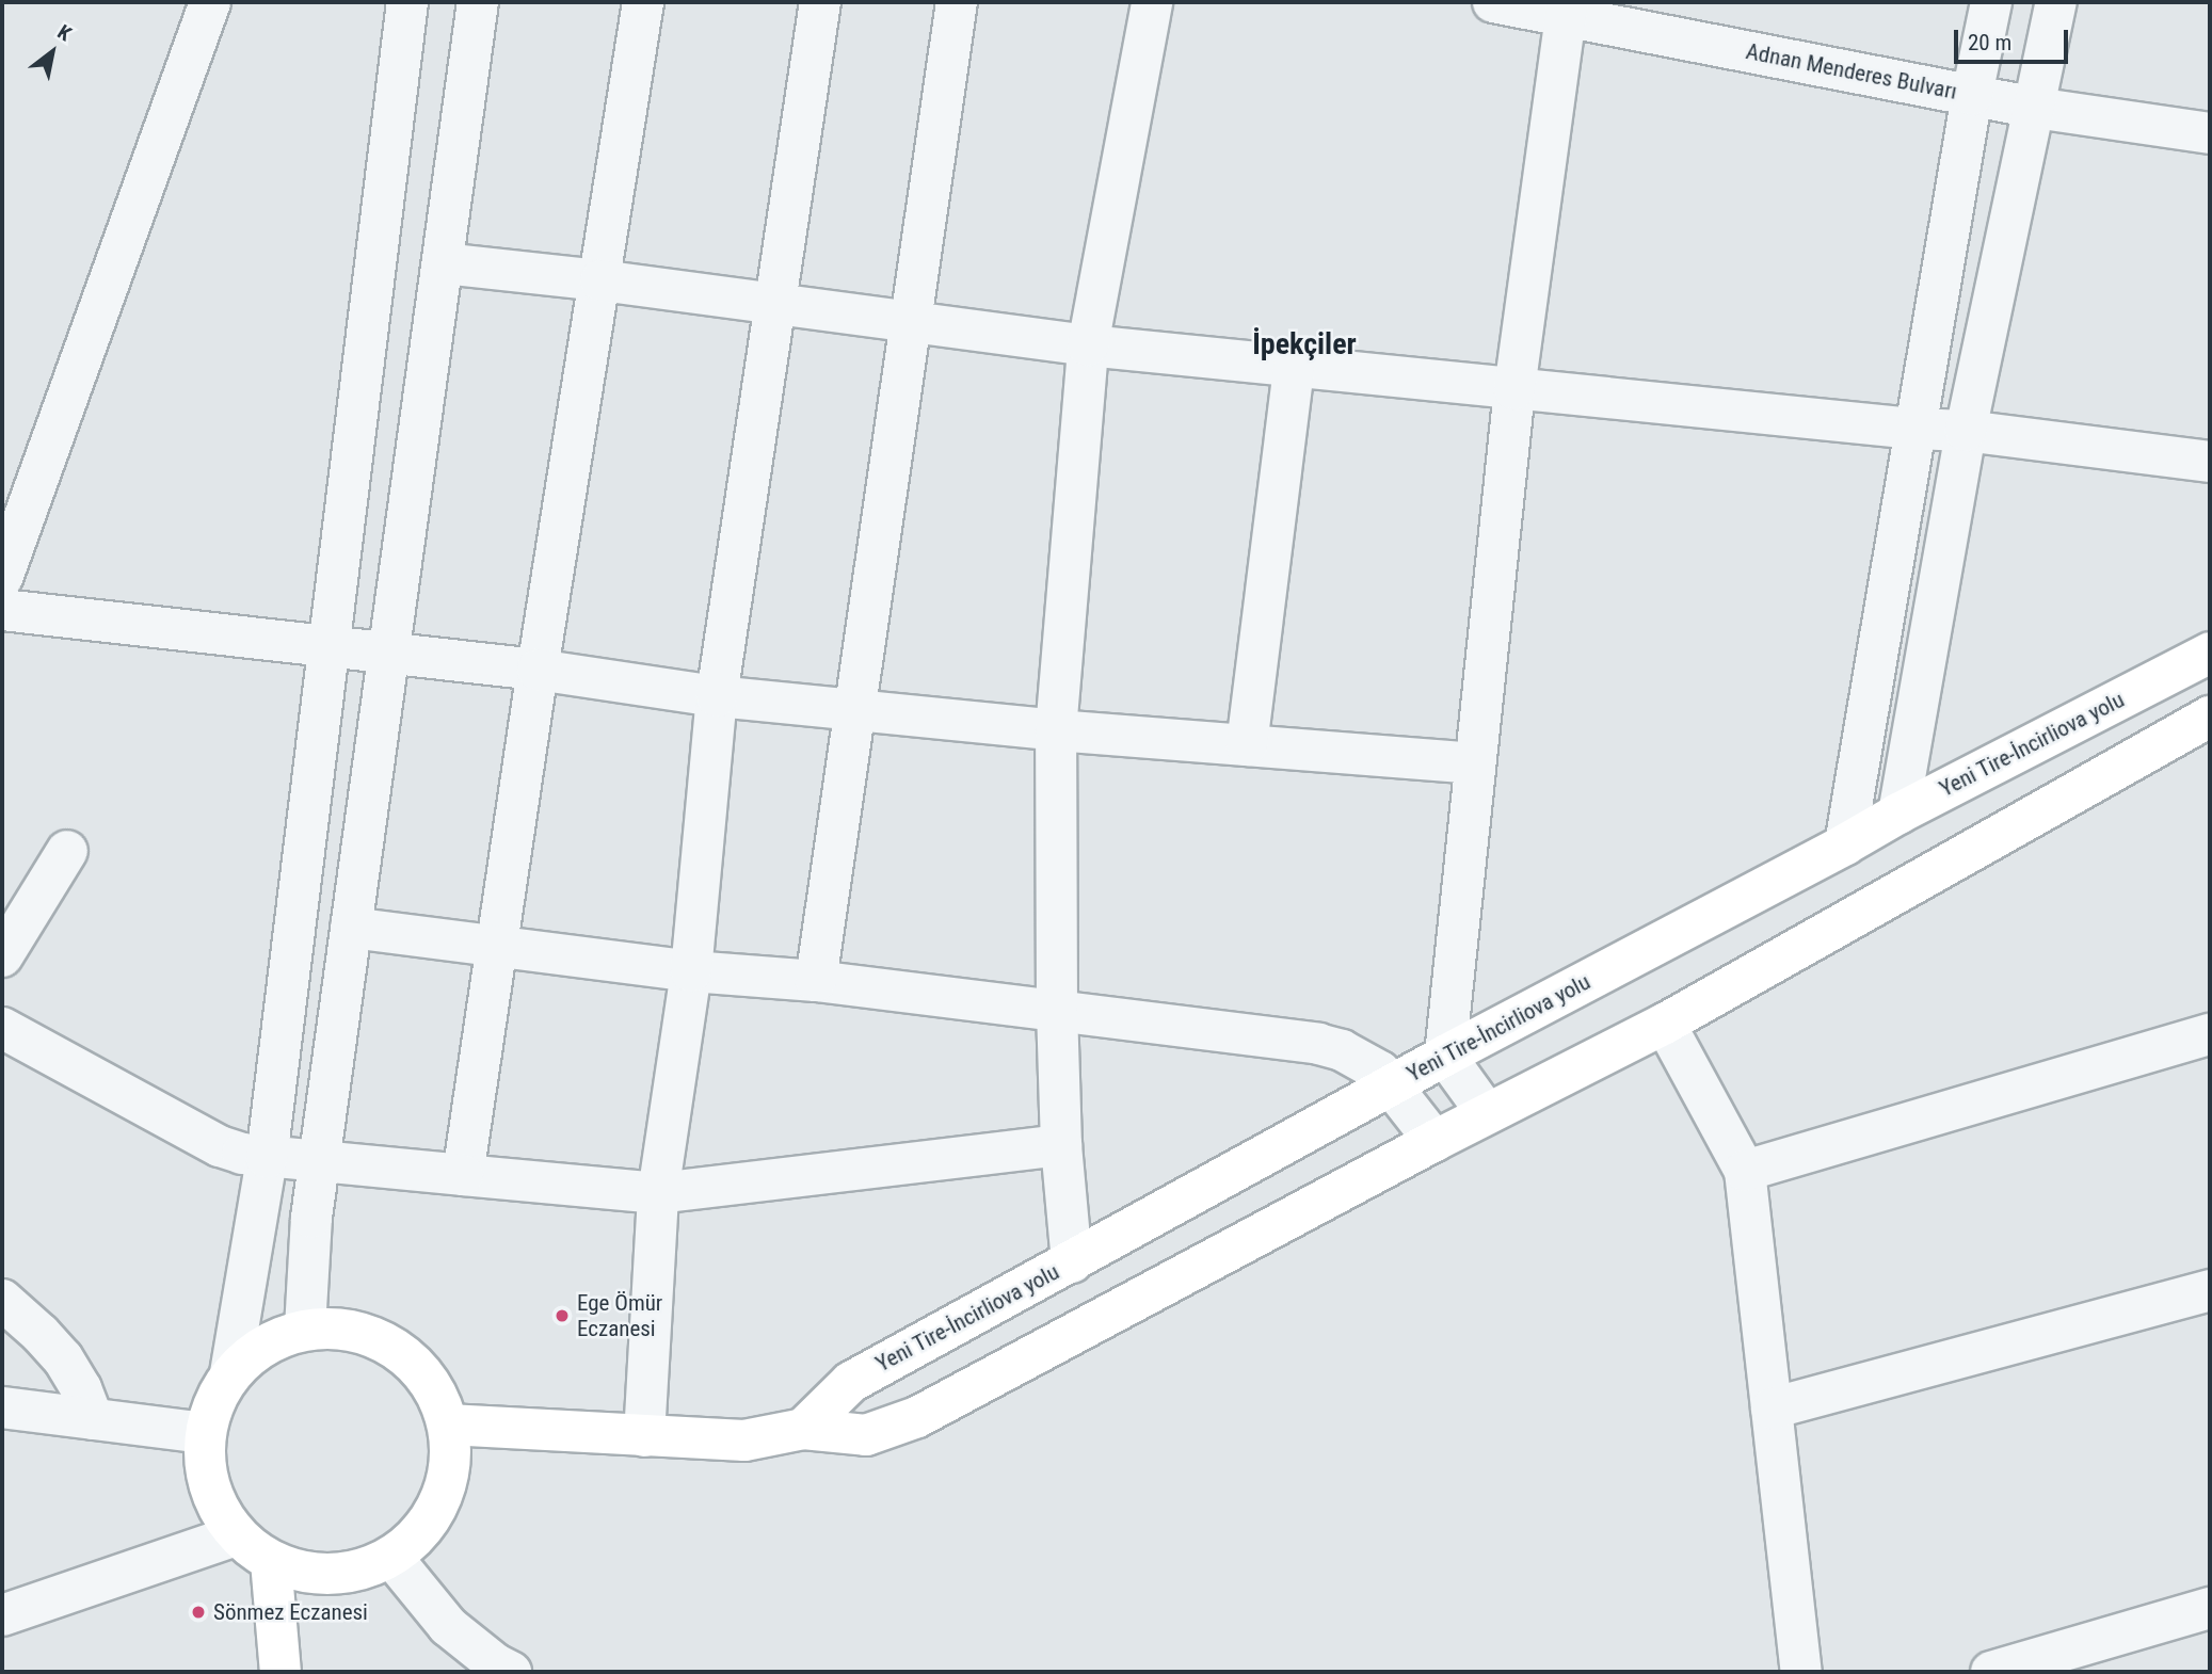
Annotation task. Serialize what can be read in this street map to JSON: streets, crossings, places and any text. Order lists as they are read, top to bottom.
{
  "streets": {
    "main road": ["Yeni Tire-İncirliova yolu"],
    "street": ["Adnan Menderes Bulvarı"]
  },
  "districts": ["İpekçiler"],
  "places": ["Ege Ömür Eczanesi", "Sönmez Eczanesi"],
  "scale_bar": "20 m",
  "north": "top right"
}
